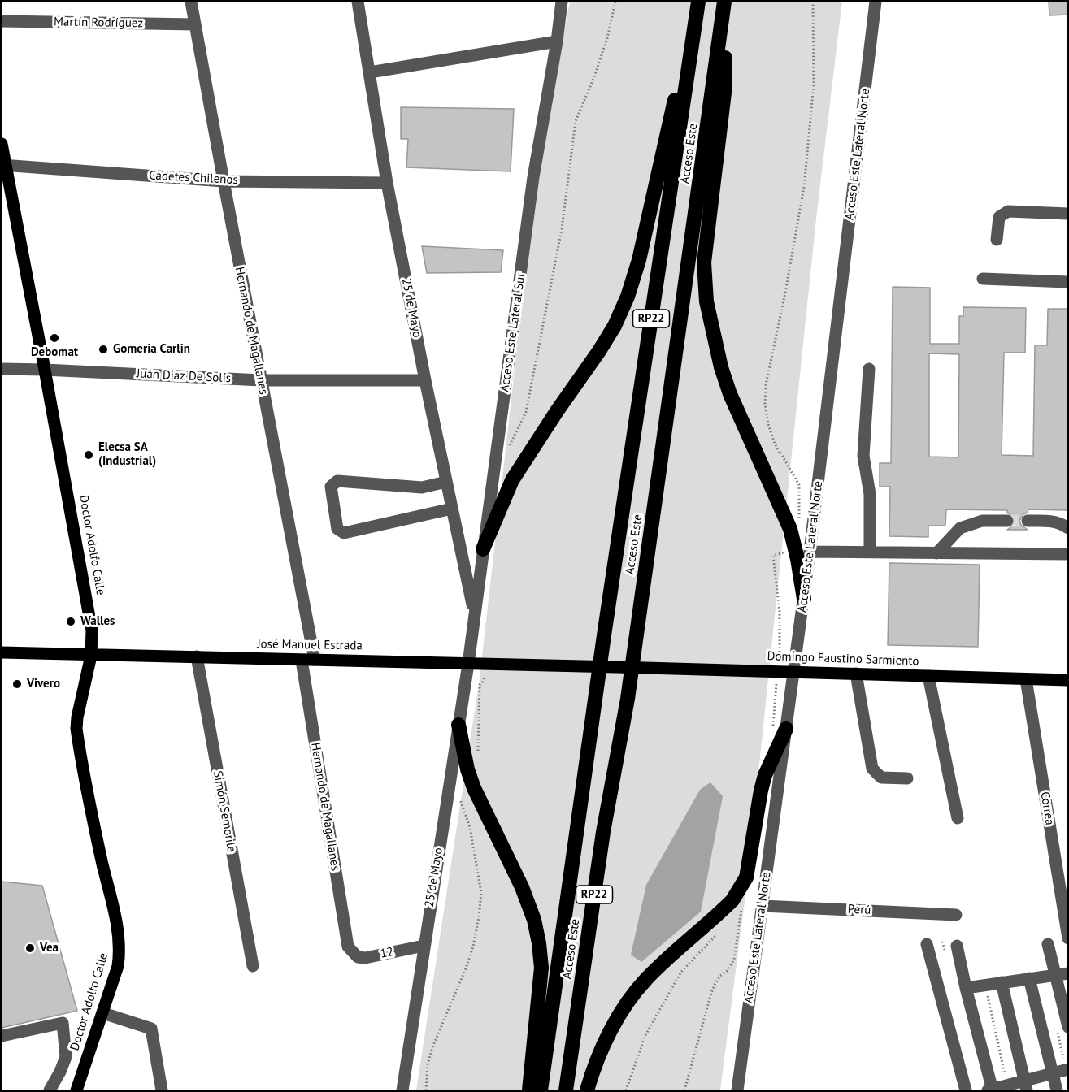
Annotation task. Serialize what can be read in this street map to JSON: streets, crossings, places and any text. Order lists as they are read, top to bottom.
{
  "streets": {
    "highway": ["Acceso Este", "RP22"],
    "main road": ["Doctor Adolfo Calle", "José Manuel Estrada", "Domingo Faustino Sarmiento"],
    "street": [
      "Martín Rodríguez",
      "Acceso Este Lateral Norte",
      "Cadetes Chilenos",
      "25 de Mayo",
      "Hernando de Magallanes",
      "Acceso Este Lateral Sur",
      "Juán Díaz De Solís",
      "Correa",
      "Simón Semorile",
      "Perú",
      "12"
    ]
  },
  "crossings": [
    ["Martín Rodríguez", "Hernando de Magallanes"],
    ["Acceso Este Lateral Norte", "Domingo Faustino Sarmiento"],
    ["Acceso Este Lateral Norte", "Perú"],
    ["Cadetes Chilenos", "25 de Mayo"],
    ["Cadetes Chilenos", "Hernando de Magallanes"],
    ["Cadetes Chilenos", "Doctor Adolfo Calle"],
    ["25 de Mayo", "Acceso Este Lateral Sur"],
    ["25 de Mayo", "Juán Díaz De Solís"],
    ["25 de Mayo", "José Manuel Estrada"],
    ["25 de Mayo", "12"],
    ["Hernando de Magallanes", "Juán Díaz De Solís"],
    ["Hernando de Magallanes", "José Manuel Estrada"],
    ["Hernando de Magallanes", "12"],
    ["Acceso Este Lateral Sur", "José Manuel Estrada"],
    ["Juán Díaz De Solís", "Doctor Adolfo Calle"],
    ["Doctor Adolfo Calle", "José Manuel Estrada"],
    ["José Manuel Estrada", "Domingo Faustino Sarmiento"],
    ["José Manuel Estrada", "Simón Semorile"],
    ["Domingo Faustino Sarmiento", "Correa"]
  ],
  "places": [
    "Debomat",
    "Gomeria Carlin",
    "Elecsa SA (Industrial)",
    "Walles",
    "Vivero",
    "Vea"
  ]
}
